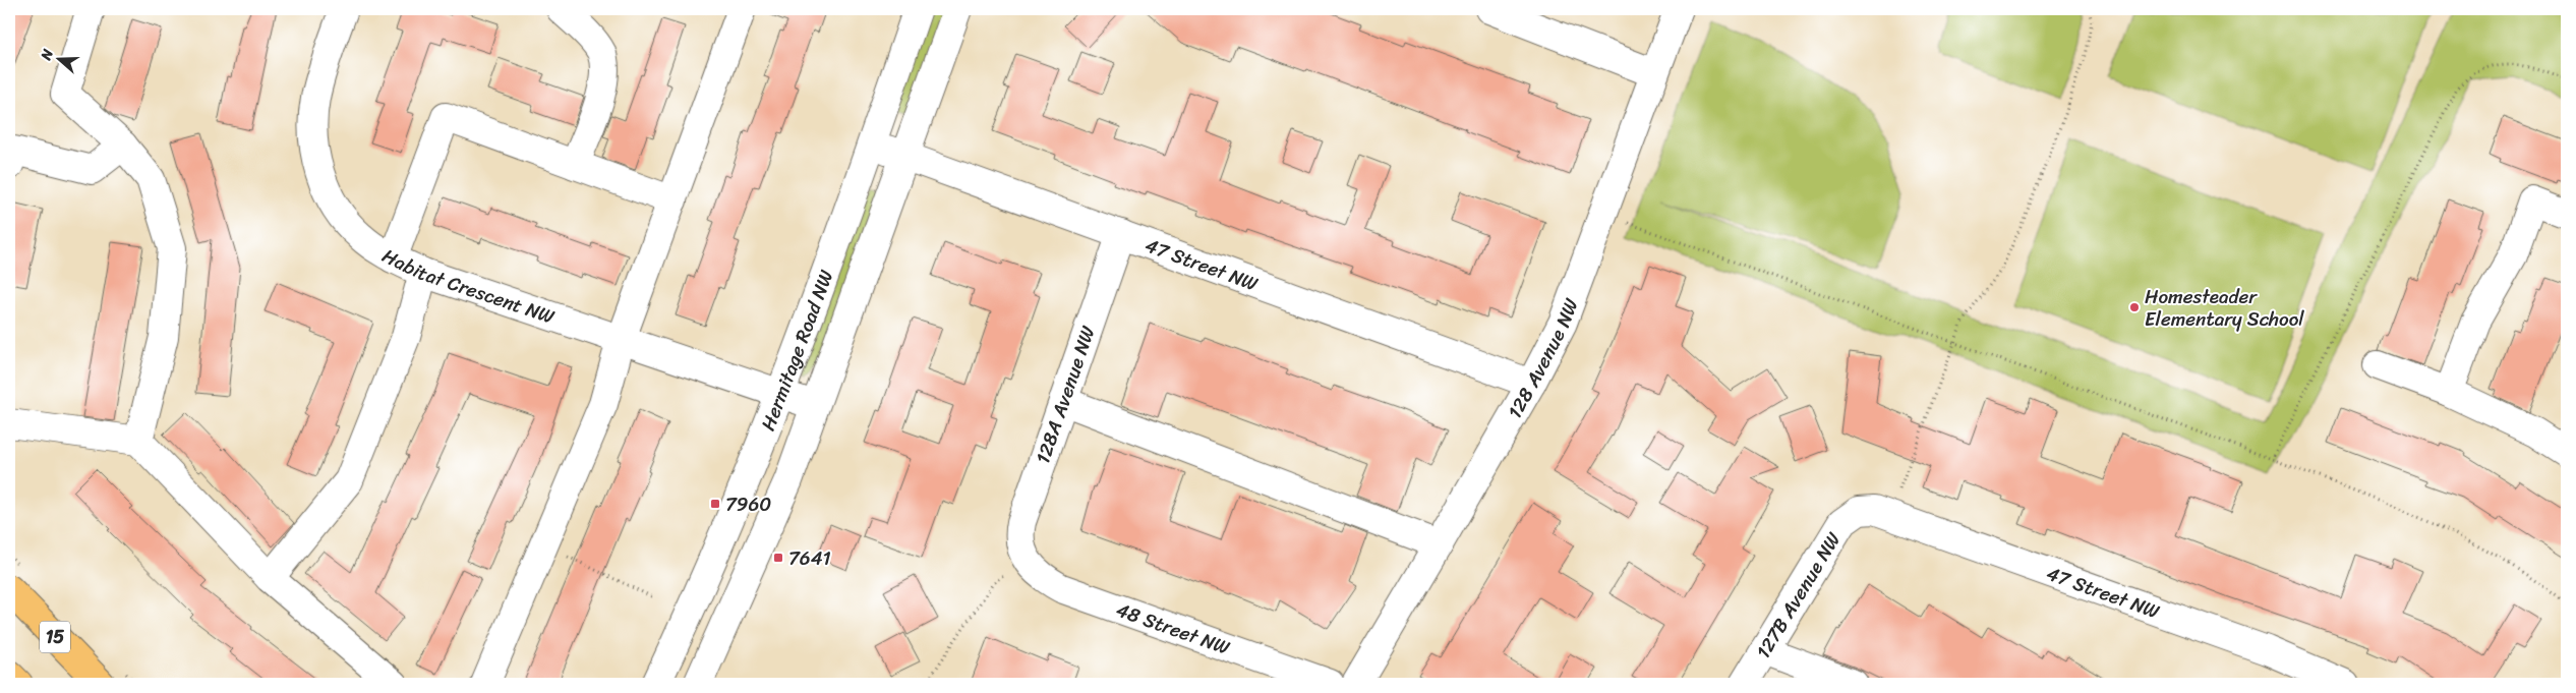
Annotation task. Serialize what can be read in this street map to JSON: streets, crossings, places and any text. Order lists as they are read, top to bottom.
{
  "streets": {
    "main road": ["15"],
    "street": [
      "47 Street NW",
      "Habitat Crescent NW",
      "Hermitage Road NW",
      "128 Avenue NW",
      "128A Avenue NW",
      "127B Avenue NW",
      "48 Street NW"
    ]
  },
  "crossings": [
    ["47 Street NW", "Hermitage Road NW"],
    ["47 Street NW", "128 Avenue NW"],
    ["47 Street NW", "128A Avenue NW"],
    ["47 Street NW", "127B Avenue NW"],
    ["Habitat Crescent NW", "Hermitage Road NW"],
    ["128A Avenue NW", "48 Street NW"]
  ],
  "places": {
    "other": ["Homesteader Elementary School"],
    "transit": ["7960", "7641"]
  },
  "north": "left"
}
